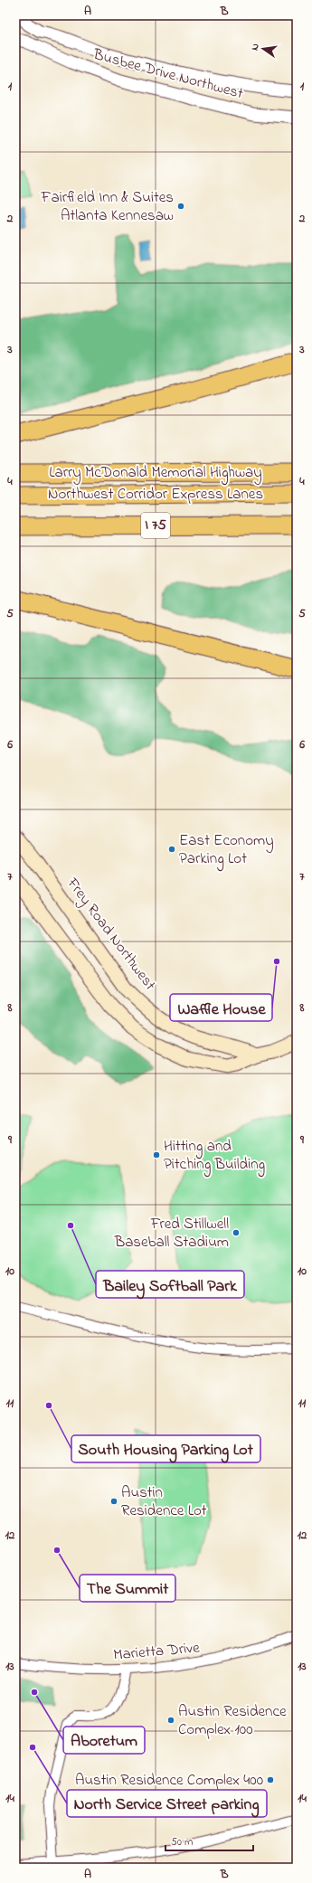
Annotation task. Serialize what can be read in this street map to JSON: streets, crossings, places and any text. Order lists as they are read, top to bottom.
{
  "streets": {
    "highway": ["Larry McDonald Memorial Highway", "Northwest Corridor Express Lanes", "I 75"],
    "main road": ["Frey Road Northwest"],
    "street": ["Busbee Drive Northwest", "Marietta Drive"]
  },
  "places": [
    "Fairfield Inn & Suites Atlanta Kennesaw",
    "East Economy Parking Lot",
    "Waffle House",
    "Hitting and Pitching Building",
    "Bailey Softball Park",
    "Fred Stillwell Baseball Stadium",
    "South Housing Parking Lot",
    "Austin Residence Lot",
    "The Summit",
    "Aboretum",
    "Austin Residence Complex 100",
    "North Service Street parking",
    "Austin Residence Complex 400"
  ],
  "scale_bar": "50 m",
  "north": "left",
  "grid": {
    "columns": ["A", "B"],
    "rows": [
      "1",
      "2",
      "3",
      "4",
      "5",
      "6",
      "7",
      "8",
      "9",
      "10",
      "11",
      "12",
      "13",
      "14"
    ]
  }
}
